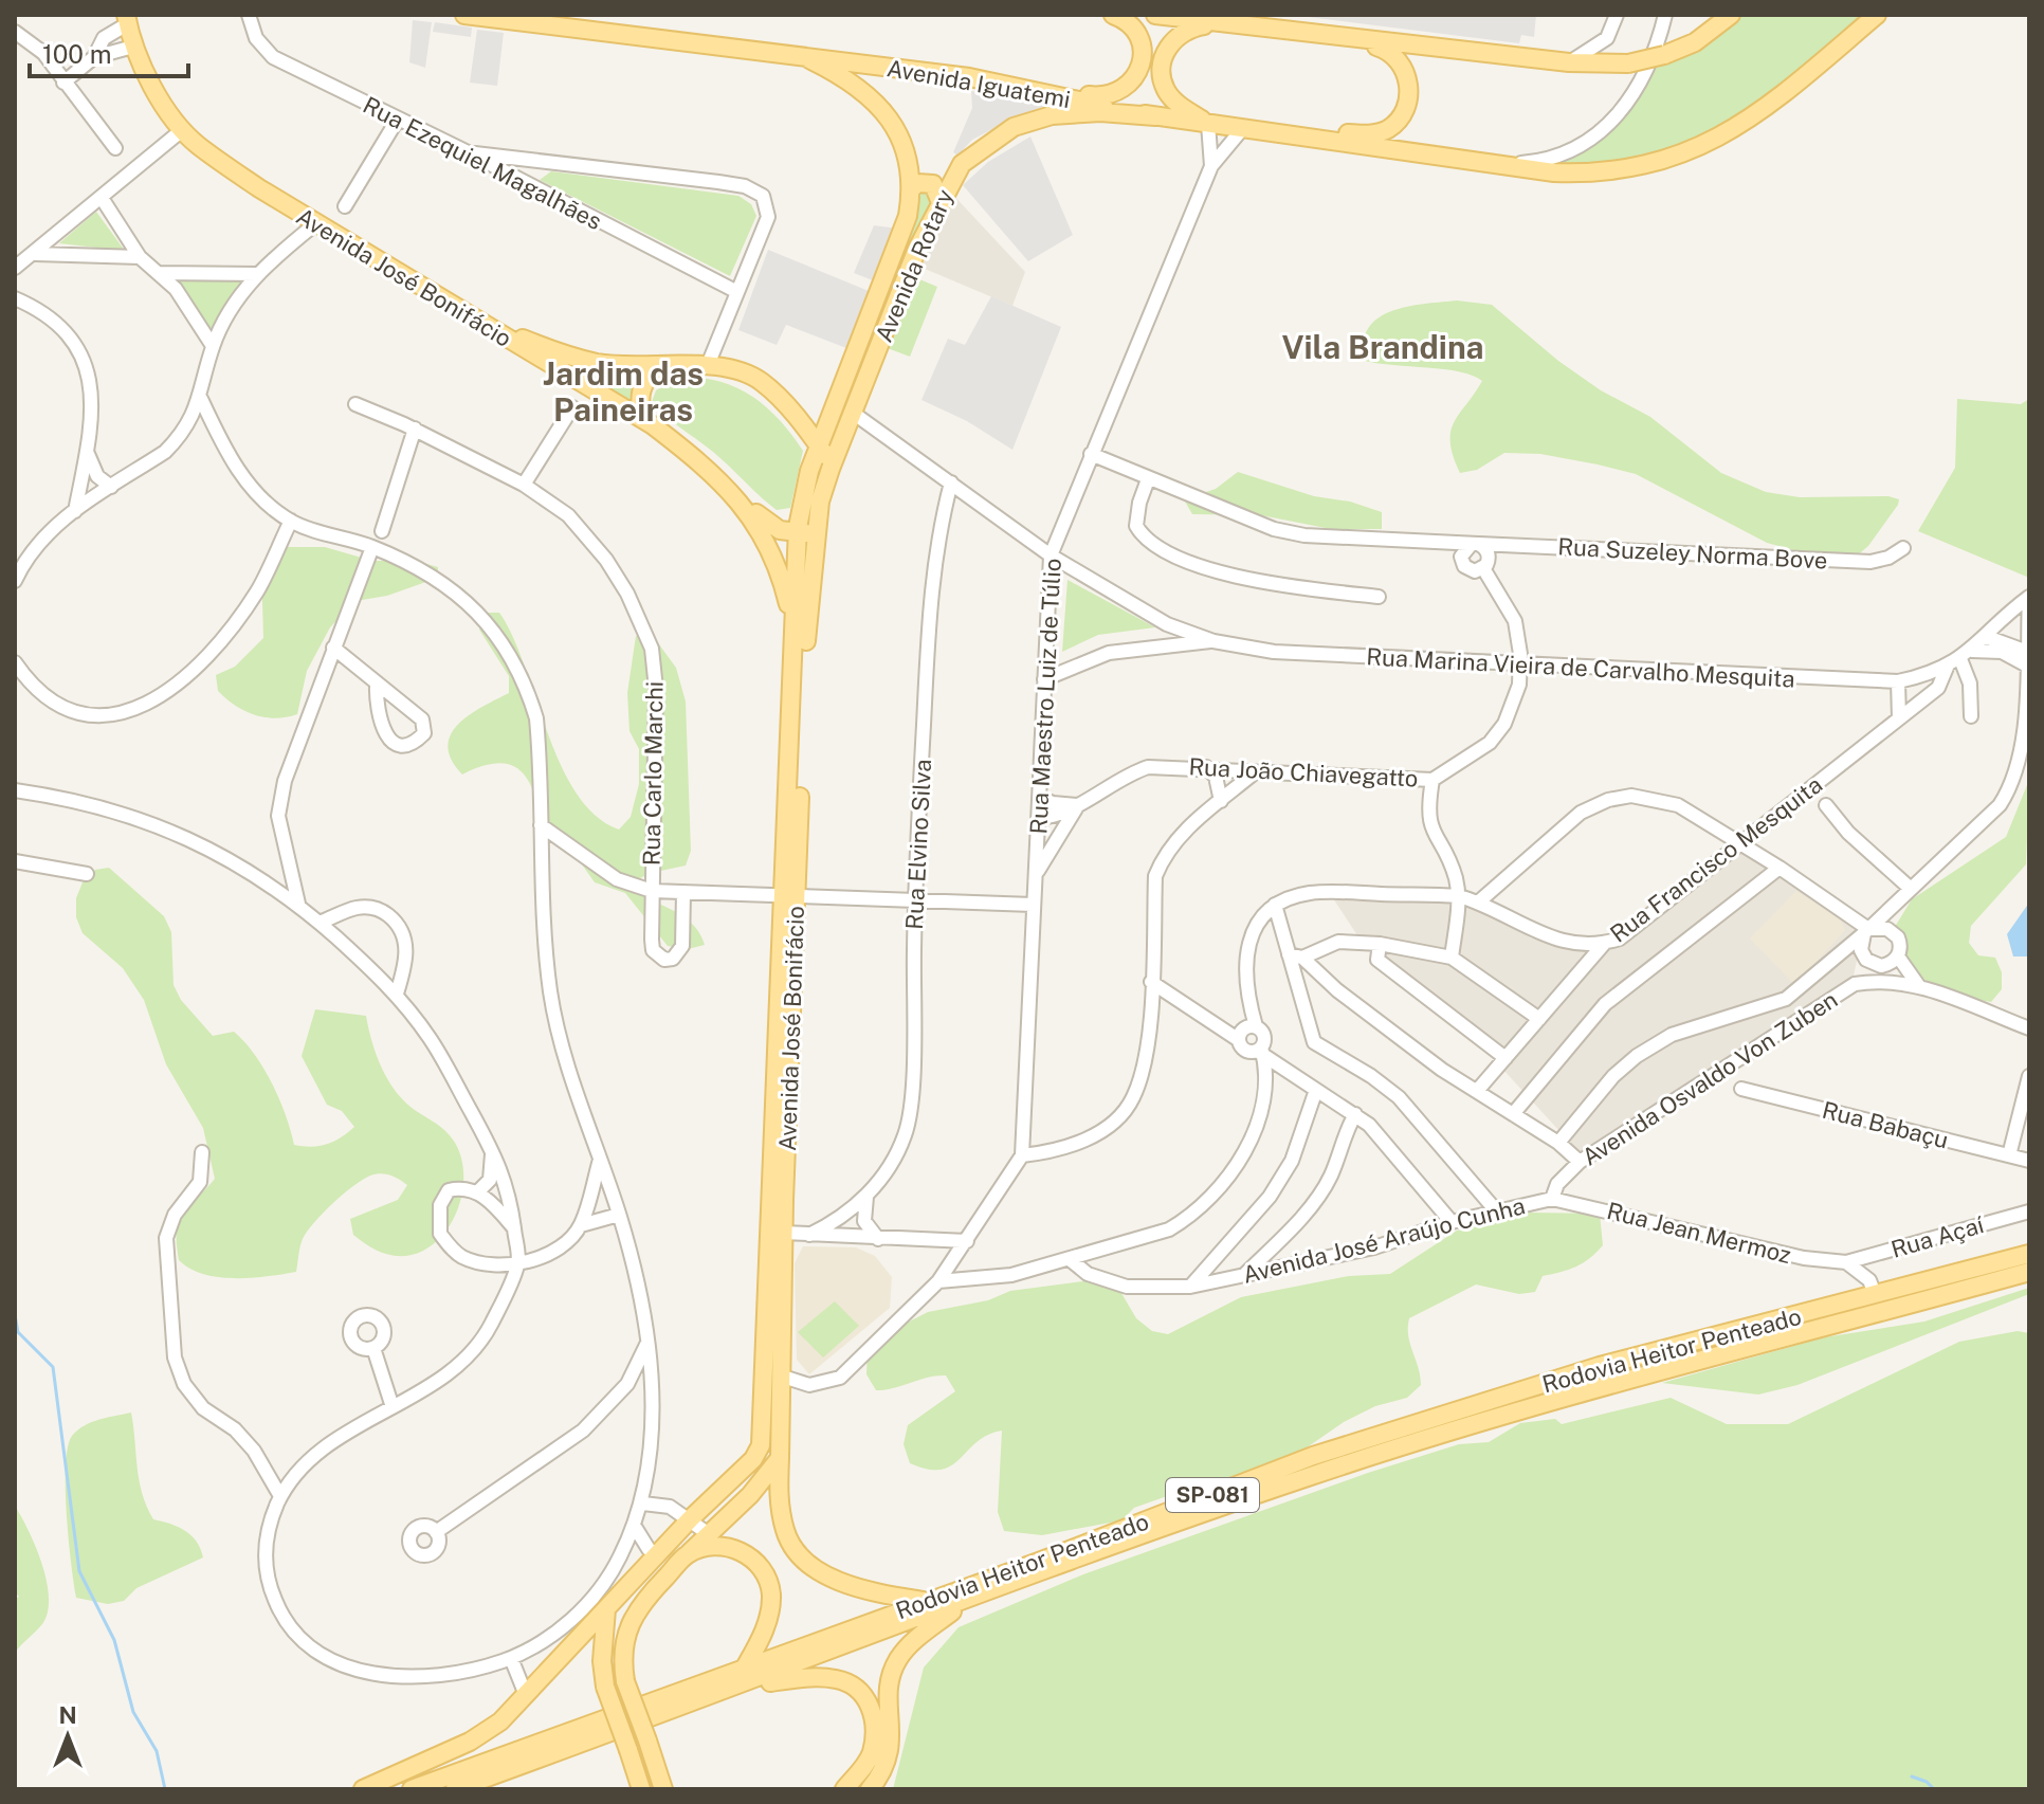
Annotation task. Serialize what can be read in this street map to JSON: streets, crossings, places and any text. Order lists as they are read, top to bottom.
{
  "streets": {
    "main road": [
      "Avenida Iguatemi",
      "Avenida Rotary",
      "Avenida José Bonifácio",
      "Rodovia Heitor Penteado",
      "SP-081"
    ],
    "street": [
      "Rua Ezequiel Magalhães",
      "Rua Suzeley Norma Bove",
      "Rua Marina Vieira de Carvalho Mesquita",
      "Rua Maestro Luiz de Túlio",
      "Rua João Chiavegatto",
      "Rua Carlo Marchi",
      "Rua Elvino Silva",
      "Rua Francisco Mesquita",
      "Avenida Osvaldo Von Zuben",
      "Rua Babaçu",
      "Rua Jean Mermoz",
      "Rua Açaí",
      "Avenida José Araújo Cunha"
    ]
  },
  "crossings": [
    ["Avenida Iguatemi", "Avenida Rotary"],
    ["Avenida Rotary", "Avenida José Bonifácio"],
    ["Avenida Rotary", "Rua Marina Vieira de Carvalho Mesquita"],
    ["Avenida José Bonifácio", "Rodovia Heitor Penteado"],
    ["Rua Suzeley Norma Bove", "Rua Maestro Luiz de Túlio"],
    ["Rua Suzeley Norma Bove", "Rua João Chiavegatto"],
    ["Rua Marina Vieira de Carvalho Mesquita", "Rua Maestro Luiz de Túlio"],
    ["Rua Marina Vieira de Carvalho Mesquita", "Rua João Chiavegatto"],
    ["Rua Marina Vieira de Carvalho Mesquita", "Rua Elvino Silva"],
    ["Rua Marina Vieira de Carvalho Mesquita", "Rua Francisco Mesquita"],
    ["Rua Maestro Luiz de Túlio", "Rua João Chiavegatto"],
    ["Avenida Osvaldo Von Zuben", "Rua Jean Mermoz"],
    ["Avenida Osvaldo Von Zuben", "Avenida José Araújo Cunha"],
    ["Rua Jean Mermoz", "Rua Açaí"],
    ["Rua Jean Mermoz", "Avenida José Araújo Cunha"]
  ],
  "districts": ["Vila Brandina", "Jardim das Paineiras"],
  "scale_bar": "100 m",
  "north": "top"
}
